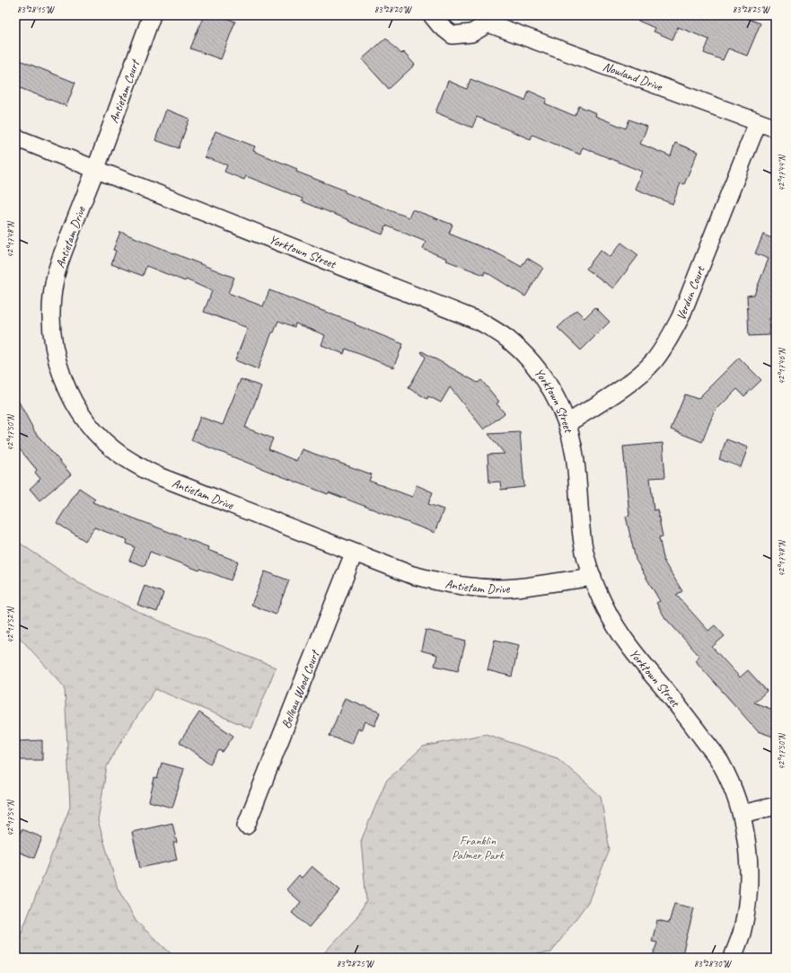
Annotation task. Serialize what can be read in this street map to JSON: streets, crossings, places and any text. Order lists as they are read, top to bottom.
{
  "streets": {
    "street": [
      "Nowland Drive",
      "Antietam Court",
      "Antietam Drive",
      "Yorktown Street",
      "Verdun Court",
      "Belleau Wood Court"
    ]
  },
  "crossings": [
    ["Nowland Drive", "Verdun Court"],
    ["Antietam Court", "Antietam Drive"],
    ["Antietam Court", "Yorktown Street"],
    ["Antietam Drive", "Yorktown Street"],
    ["Antietam Drive", "Belleau Wood Court"],
    ["Yorktown Street", "Verdun Court"]
  ],
  "parks": ["Franklin Palmer Park"],
  "coordinates": [
    "83°28'15\"W",
    "83°28'20\"W",
    "83°28'25\"W",
    "42°17'44\"N",
    "42°17'48\"N",
    "42°17'46\"N",
    "42°17'50\"N",
    "42°17'52\"N",
    "42°17'54\"N",
    "83°28'30\"W"
  ]
}
